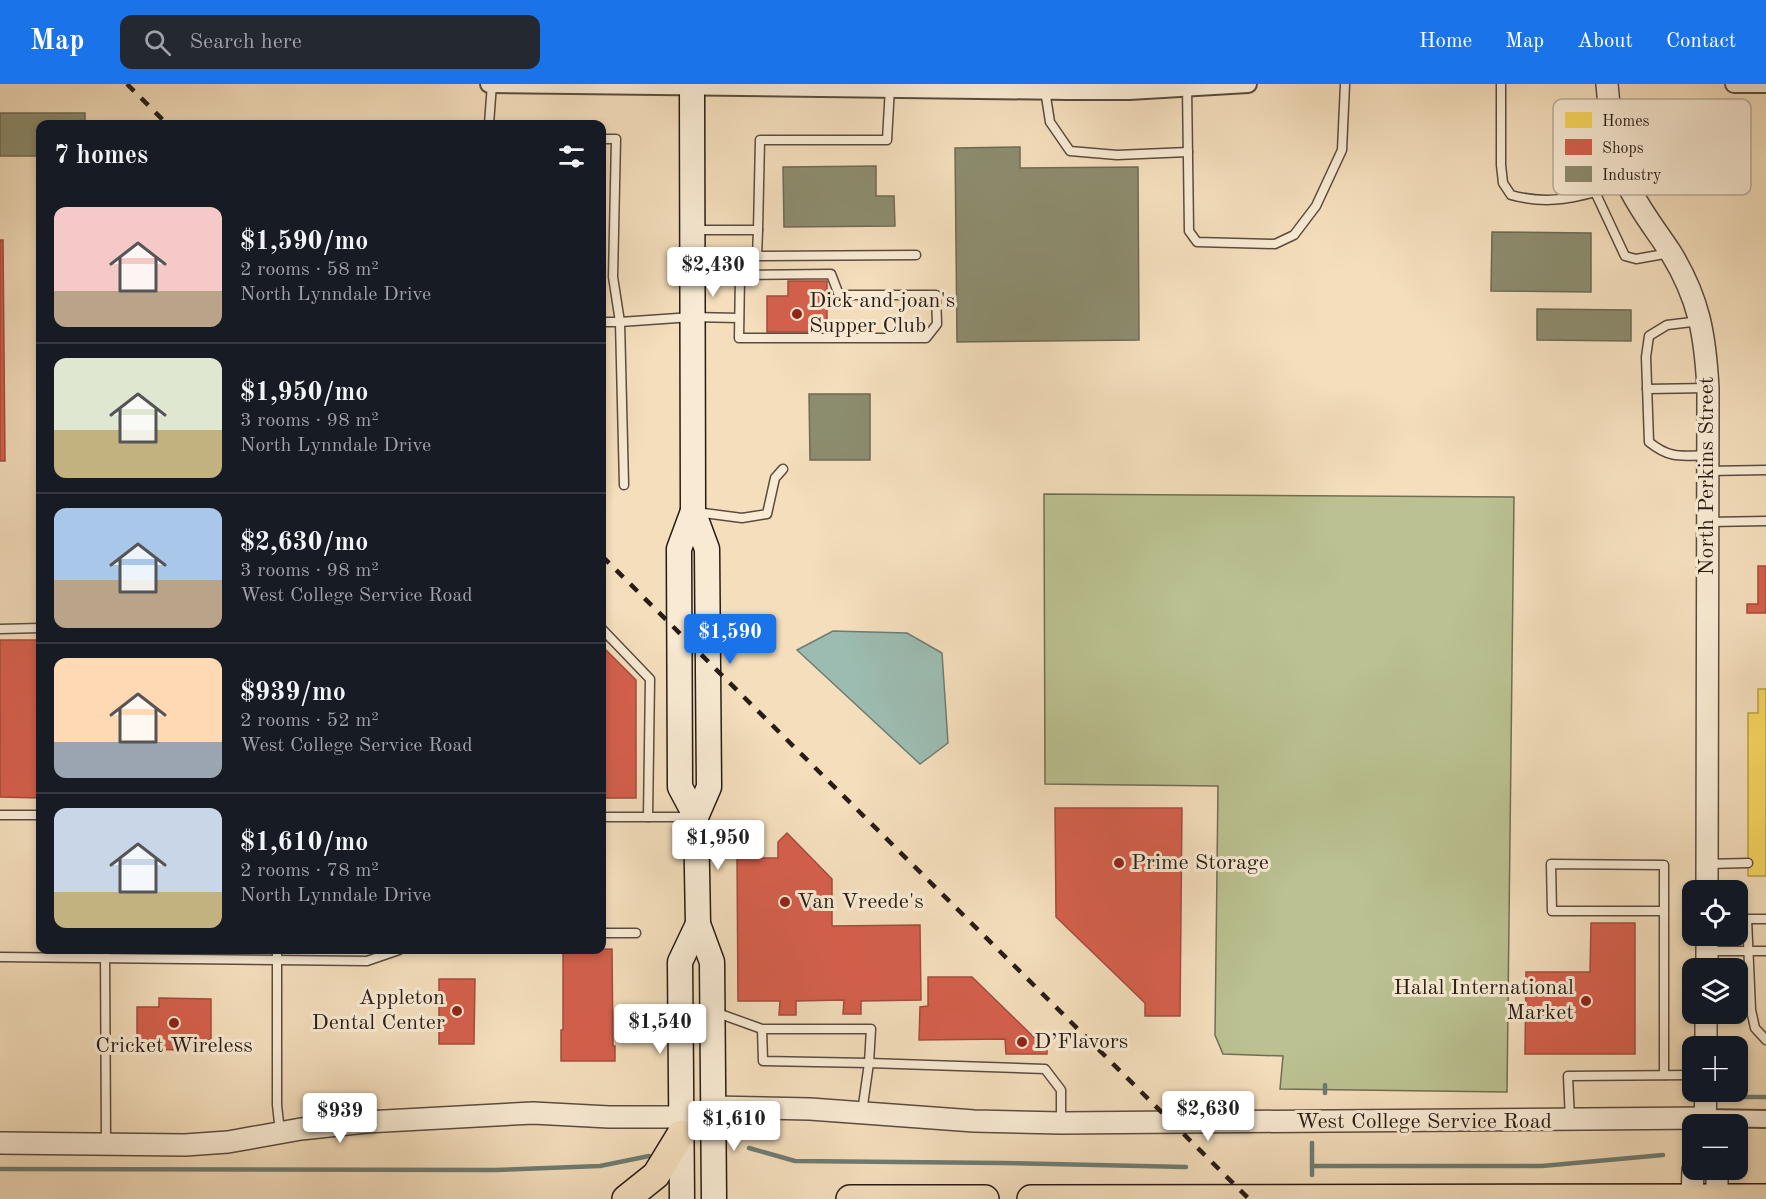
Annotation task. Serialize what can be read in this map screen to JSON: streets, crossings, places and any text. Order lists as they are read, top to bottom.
{
  "streets": {
    "street": ["North Perkins Street", "West College Service Road"]
  },
  "places": [
    "Dick and joan's Supper Club",
    "Prime Storage",
    "Van Vreede's",
    "Halal International Market",
    "Appleton Dental Center",
    "Cricket Wireless",
    "D’Flavors"
  ],
  "legend": ["Homes", "Shops", "Industry"],
  "page": {
    "header": "Map",
    "search": "Search here",
    "nav": [
      "Home",
      "Map",
      "About",
      "Contact"
    ],
    "heading": "7 homes",
    "list": [
      {
        "name": "$1,590/mo",
        "note": "2 rooms · 58 m² · North Lynndale Drive"
      },
      {
        "name": "$1,950/mo",
        "note": "3 rooms · 98 m² · North Lynndale Drive"
      },
      {
        "name": "$2,630/mo",
        "note": "3 rooms · 98 m² · West College Service Road"
      },
      {
        "name": "$939/mo",
        "note": "2 rooms · 52 m² · West College Service Road"
      },
      {
        "name": "$1,610/mo",
        "note": "2 rooms · 78 m² · North Lynndale Drive"
      }
    ],
    "price": [
      "$2,430",
      "$1,590",
      "$1,950",
      "$1,540",
      "$2,630",
      "$939",
      "$1,610"
    ],
    "map_buttons": ["+", "−"]
  }
}
